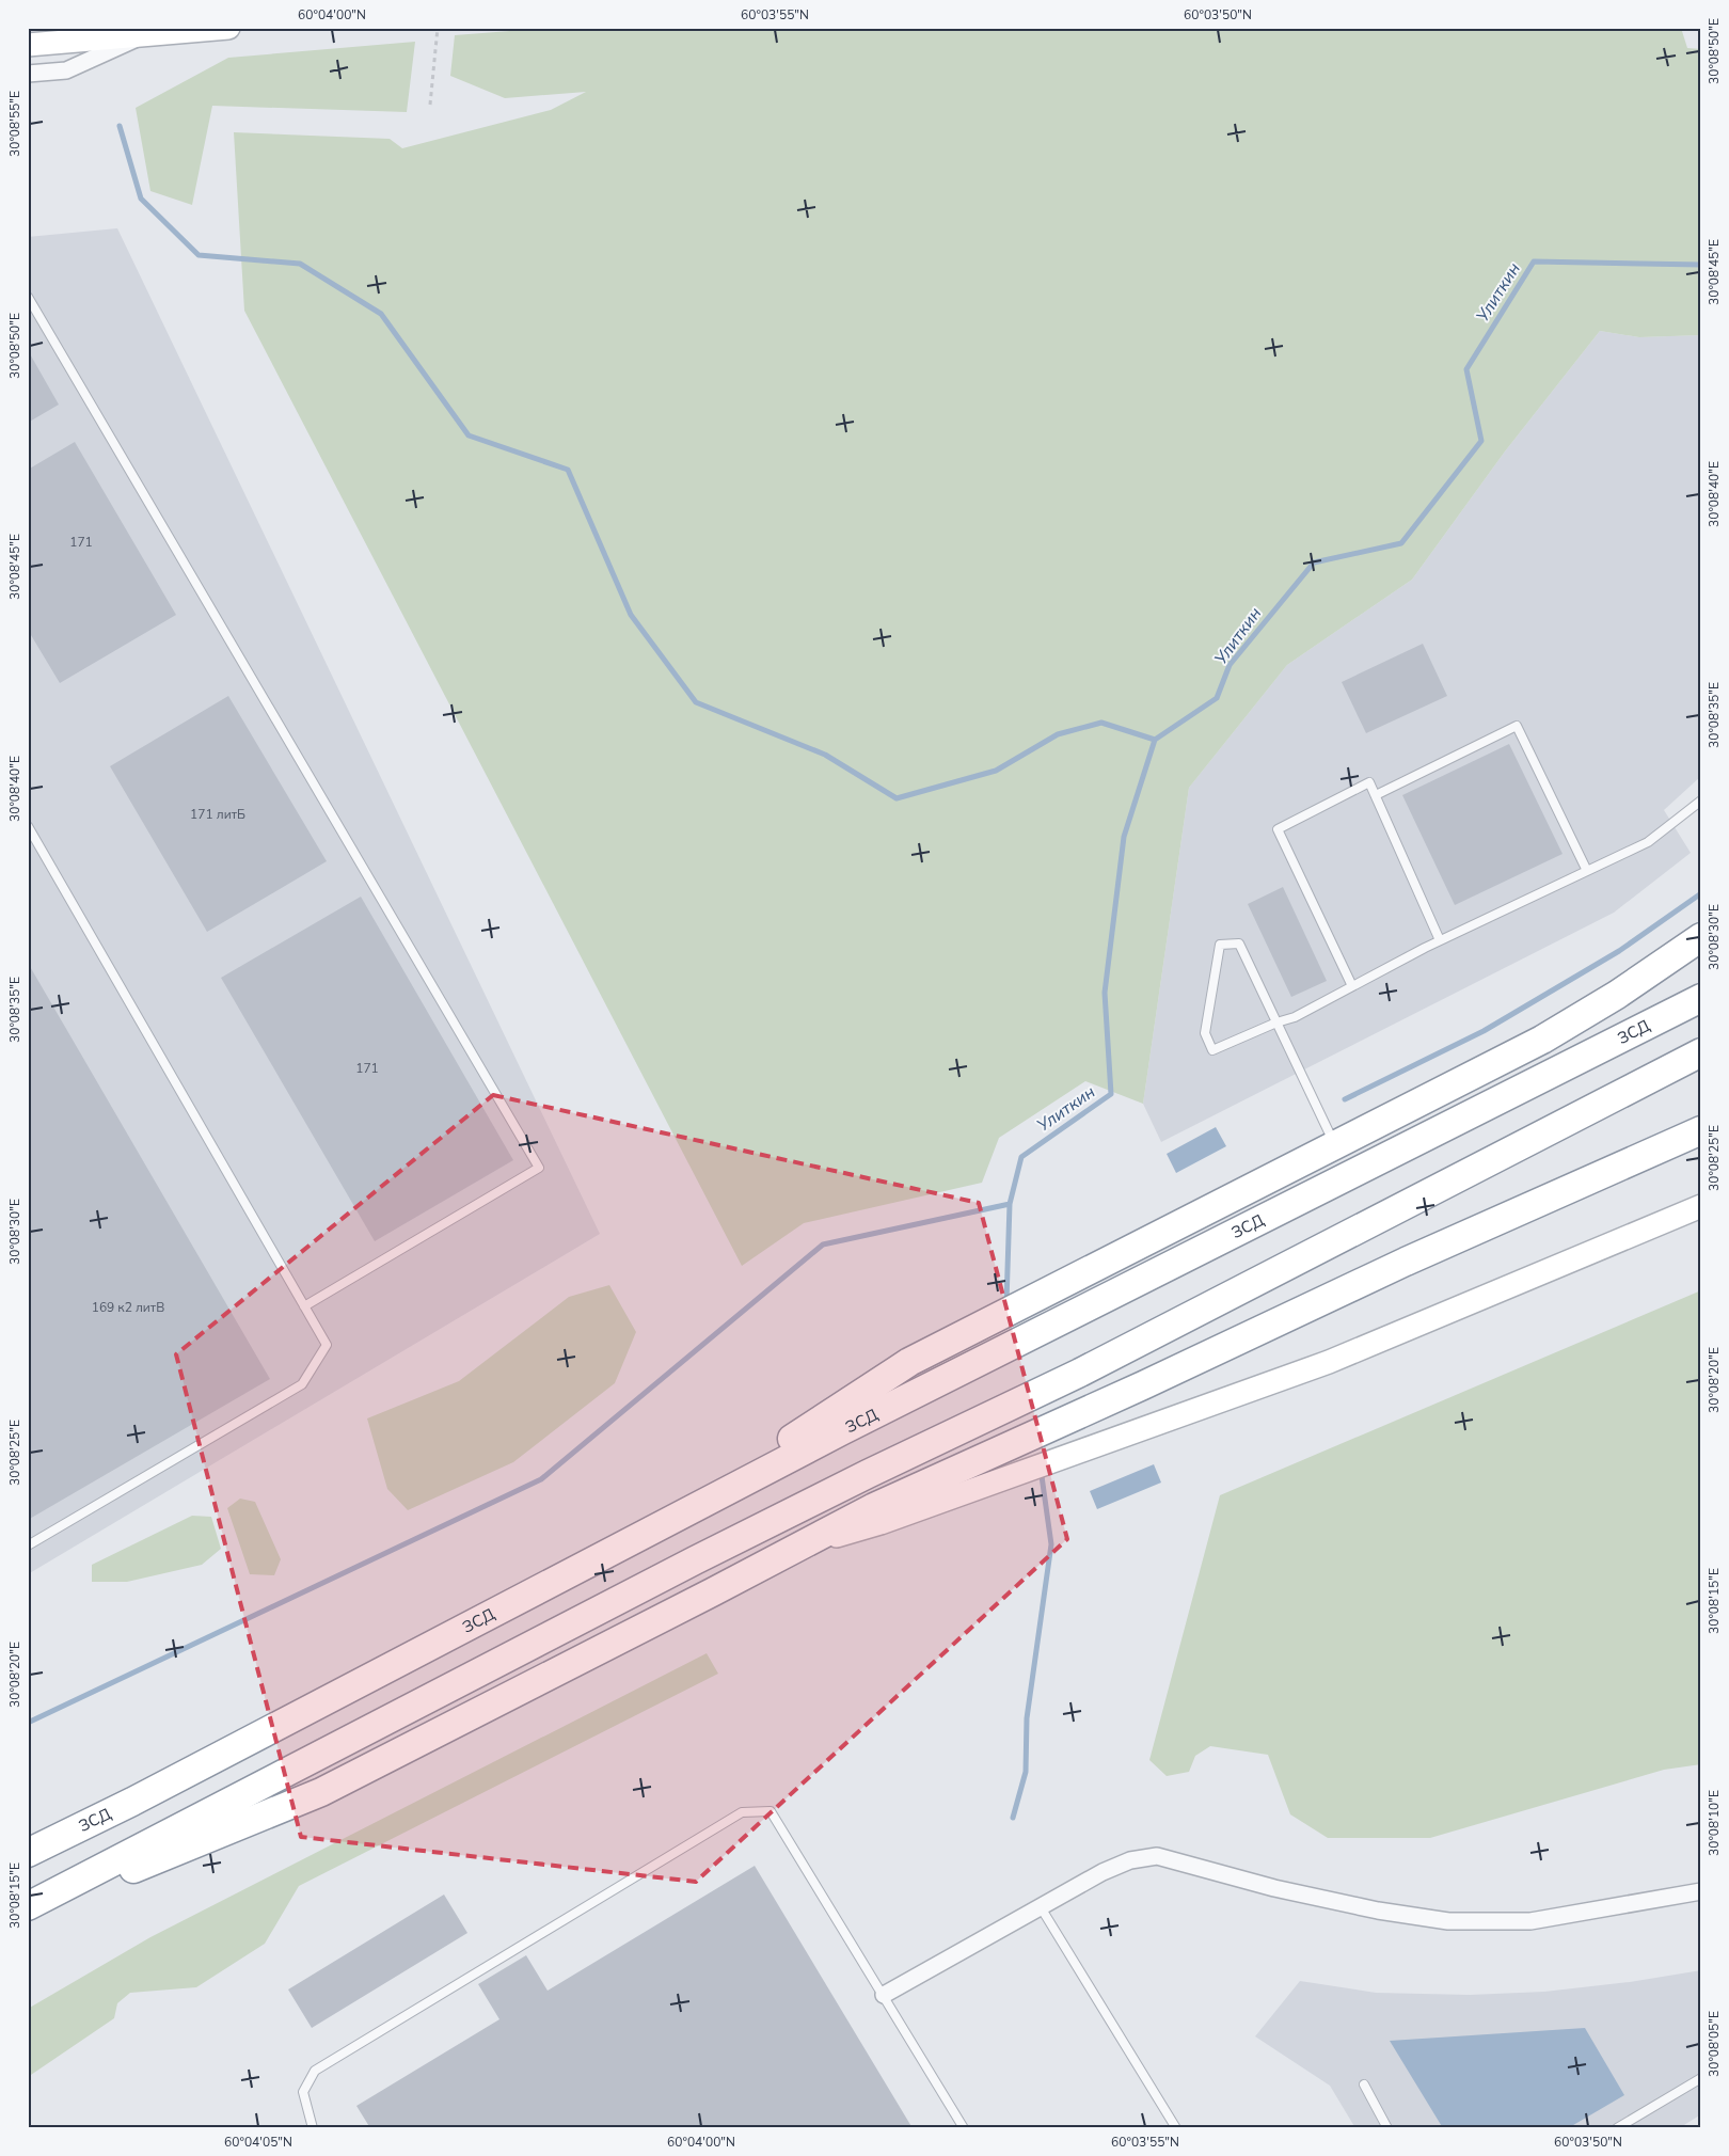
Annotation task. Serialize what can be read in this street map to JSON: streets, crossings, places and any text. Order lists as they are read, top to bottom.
{
  "streets": {
    "highway": ["ЗСД"]
  },
  "water": ["Улиткин"],
  "house_numbers": [
    "171",
    "171 литБ",
    "171",
    "169 к2 литВ"
  ],
  "coordinates": [
    "60°04'00\"N",
    "60°03'55\"N",
    "60°03'50\"N",
    "30°08'50\"E",
    "30°08'55\"E",
    "30°08'45\"E",
    "30°08'40\"E",
    "30°08'35\"E",
    "30°08'30\"E",
    "30°08'25\"E",
    "30°08'20\"E",
    "30°08'15\"E",
    "30°08'10\"E",
    "30°08'05\"E",
    "60°04'05\"N"
  ]
}
